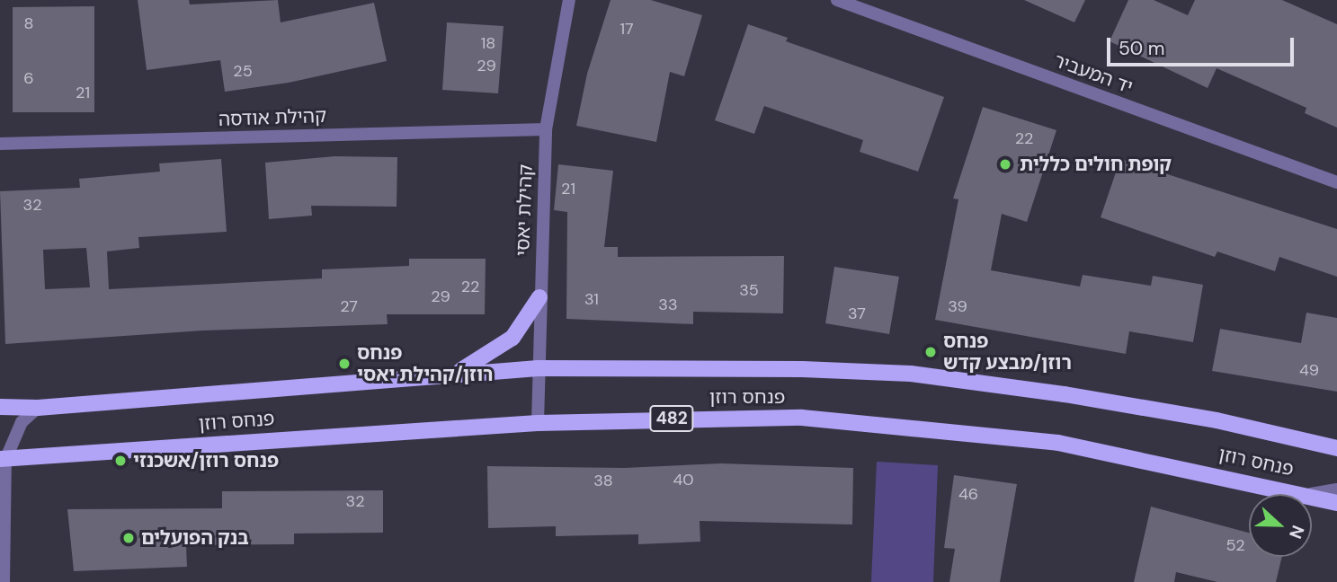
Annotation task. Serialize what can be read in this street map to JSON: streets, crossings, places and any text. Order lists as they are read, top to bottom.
{
  "streets": {
    "main road": ["פנחס רוזן", "482"],
    "street": ["יד המעביר", "קהילת אודסה", "קהילת יאסי"]
  },
  "crossings": [
    ["קהילת אודסה", "קהילת יאסי"],
    ["קהילת יאסי", "פנחס רוזן"]
  ],
  "places": [
    "קופת חולים כללית",
    "פנחס רוזן/מבצע קדש",
    "פנחס רוזן/קהילת יאסי",
    "פנחס רוזן/אשכנזי",
    "בנק הפועלים"
  ],
  "house_numbers": [
    "8",
    "17",
    "18",
    "29",
    "25",
    "6",
    "21",
    "22",
    "21",
    "32",
    "22",
    "35",
    "29",
    "31",
    "33",
    "27",
    "39",
    "37",
    "49",
    "40",
    "38",
    "46",
    "32",
    "52"
  ],
  "scale_bar": "50 m",
  "north": "right"
}
